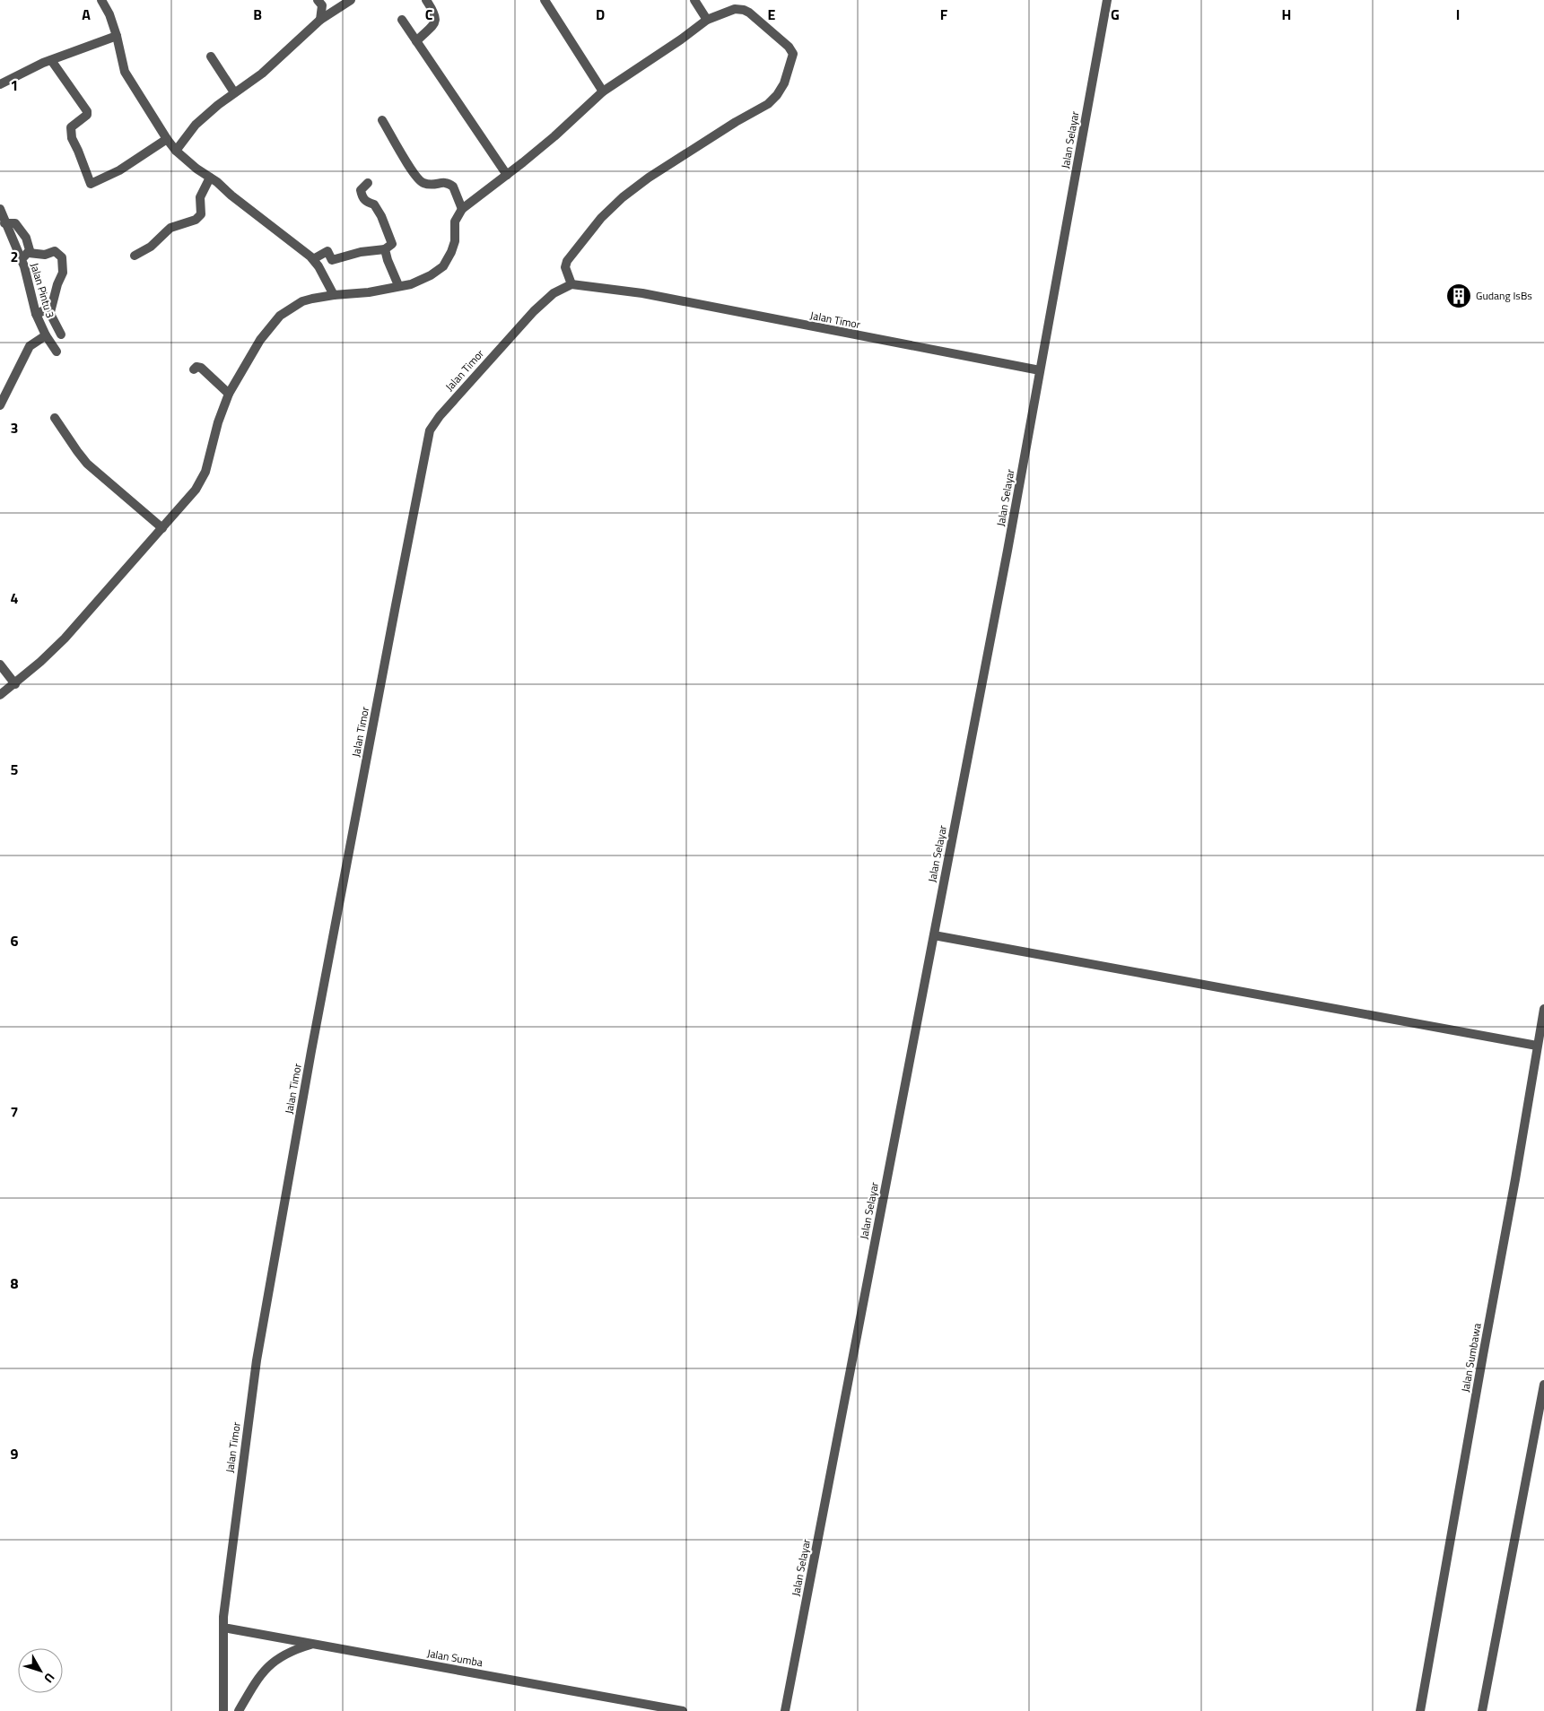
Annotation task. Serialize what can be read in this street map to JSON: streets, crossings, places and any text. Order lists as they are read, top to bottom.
{
  "streets": {
    "street": [
      "Jalan Selayar",
      "Jalan Pintu 3",
      "Jalan Timor",
      "Jalan Sumbawa",
      "Jalan Sumba"
    ]
  },
  "crossings": [
    ["Jalan Selayar", "Jalan Timor"],
    ["Jalan Timor", "Jalan Sumba"]
  ],
  "places": {
    "building": ["Gudang IsBs"]
  },
  "north": "bottom right",
  "grid": {
    "columns": [
      "A",
      "B",
      "C",
      "D",
      "E",
      "F",
      "G",
      "H",
      "I"
    ],
    "rows": [
      "1",
      "2",
      "3",
      "4",
      "5",
      "6",
      "7",
      "8",
      "9"
    ]
  }
}
